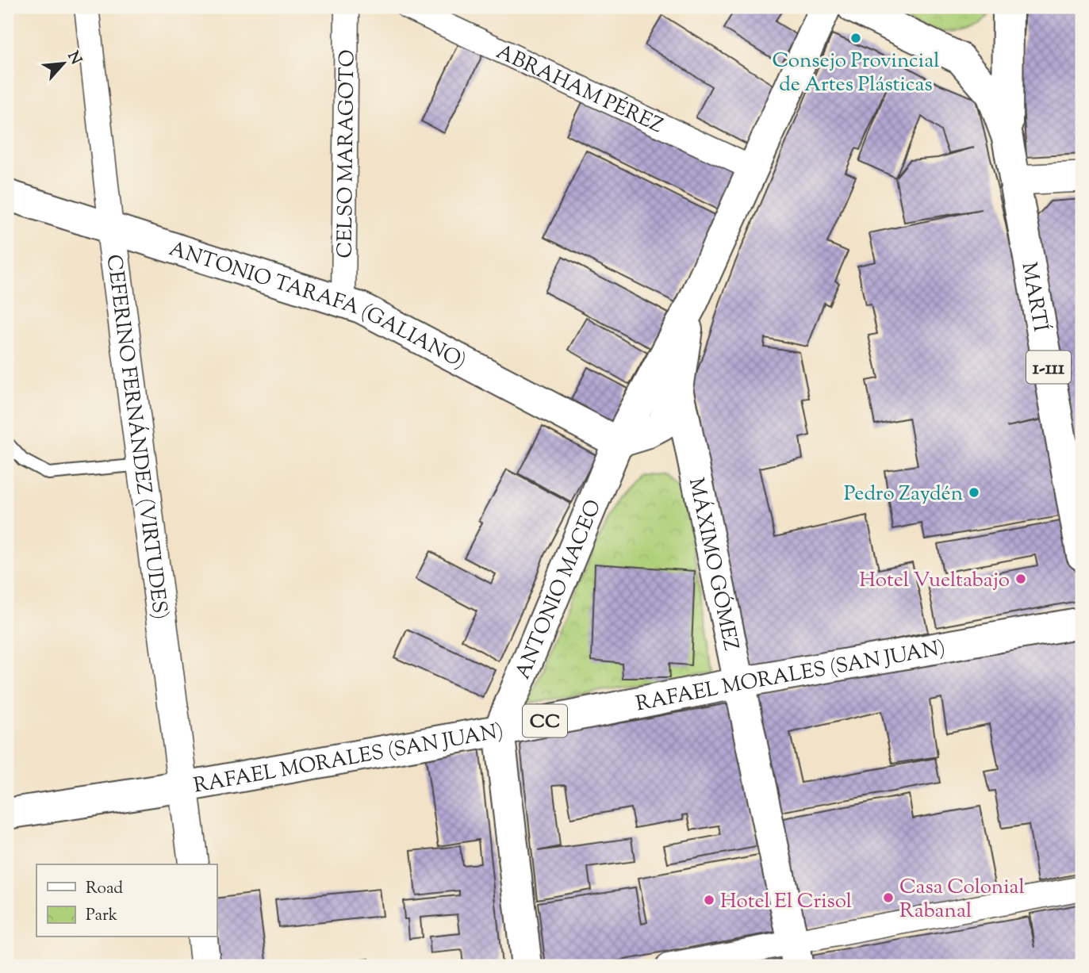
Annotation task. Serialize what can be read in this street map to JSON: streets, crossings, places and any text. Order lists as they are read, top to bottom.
{
  "streets": {
    "main road": [
      "MARTÍ",
      "ANTONIO TARAFA (GALIANO)",
      "1-111",
      "MÁXIMO GÓMEZ",
      "ANTONIO MACEO",
      "RAFAEL MORALES (SAN JUAN)",
      "CC"
    ],
    "street": ["ABRAHAM PÉREZ", "CELSO MARAGOTO", "CEFERINO FERNÁNDEZ (VIRTUDES)"]
  },
  "crossings": [
    ["ABRAHAM PÉREZ", "ANTONIO MACEO"],
    ["CELSO MARAGOTO", "ANTONIO TARAFA (GALIANO)"],
    ["MARTÍ", "1-111"],
    ["ANTONIO TARAFA (GALIANO)", "CEFERINO FERNÁNDEZ (VIRTUDES)"],
    ["ANTONIO TARAFA (GALIANO)", "ANTONIO MACEO"],
    ["CEFERINO FERNÁNDEZ (VIRTUDES)", "RAFAEL MORALES (SAN JUAN)"],
    ["MÁXIMO GÓMEZ", "ANTONIO MACEO"],
    ["MÁXIMO GÓMEZ", "RAFAEL MORALES (SAN JUAN)"],
    ["ANTONIO MACEO", "RAFAEL MORALES (SAN JUAN)"]
  ],
  "places": [
    "Consejo Provincial de Artes Plásticas",
    "Pedro Zaydén",
    "Hotel Vueltabajo",
    "Casa Colonial Rabanal",
    "Hotel El Crisol"
  ],
  "legend": ["Road", "Park"],
  "north": "top right"
}
